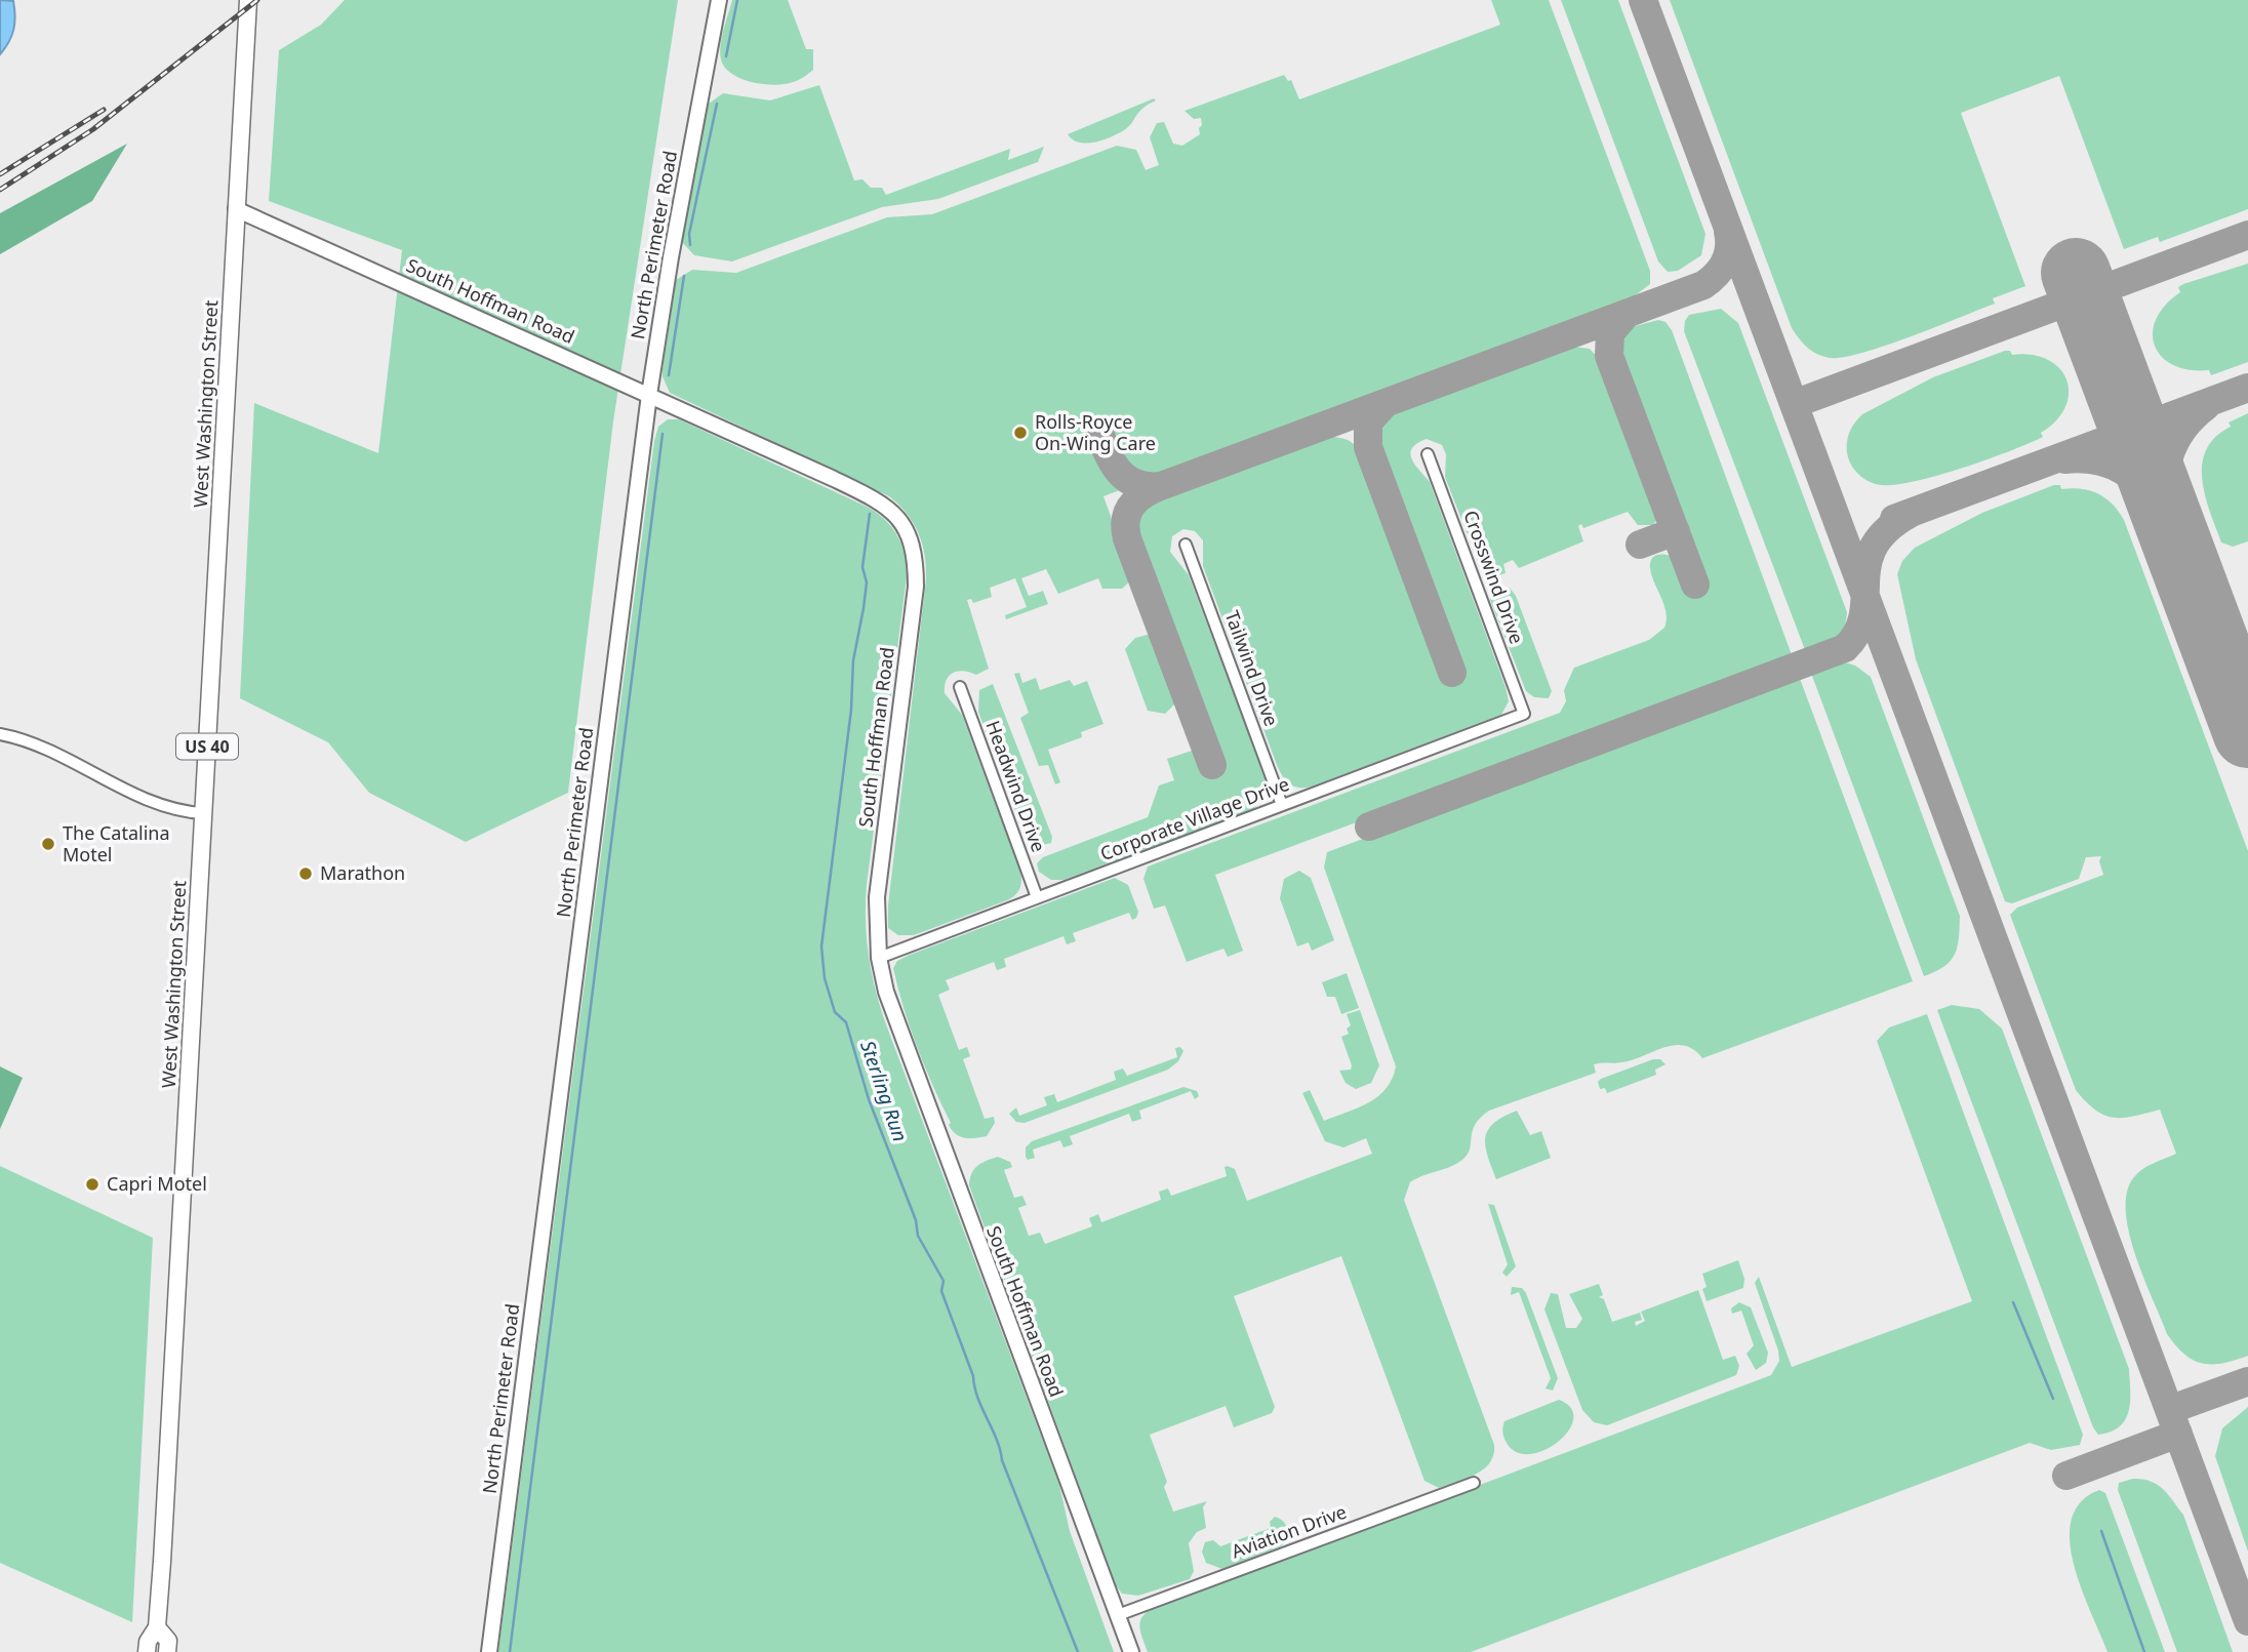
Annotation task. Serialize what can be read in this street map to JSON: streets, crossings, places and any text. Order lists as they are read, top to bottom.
{
  "streets": {
    "main road": ["West Washington Street", "US 40"],
    "street": [
      "North Perimeter Road",
      "South Hoffman Road",
      "Crosswind Drive",
      "Tailwind Drive",
      "Headwind Drive",
      "Corporate Village Drive",
      "Aviation Drive"
    ]
  },
  "crossings": [
    ["North Perimeter Road", "South Hoffman Road"],
    ["South Hoffman Road", "West Washington Street"],
    ["South Hoffman Road", "Corporate Village Drive"],
    ["South Hoffman Road", "Aviation Drive"],
    ["Crosswind Drive", "Corporate Village Drive"],
    ["Tailwind Drive", "Corporate Village Drive"],
    ["Headwind Drive", "Corporate Village Drive"]
  ],
  "water": ["Sterling Run"],
  "places": [
    "Rolls-Royce On-Wing Care",
    "The Catalina Motel",
    "Marathon",
    "Capri Motel"
  ]
}
